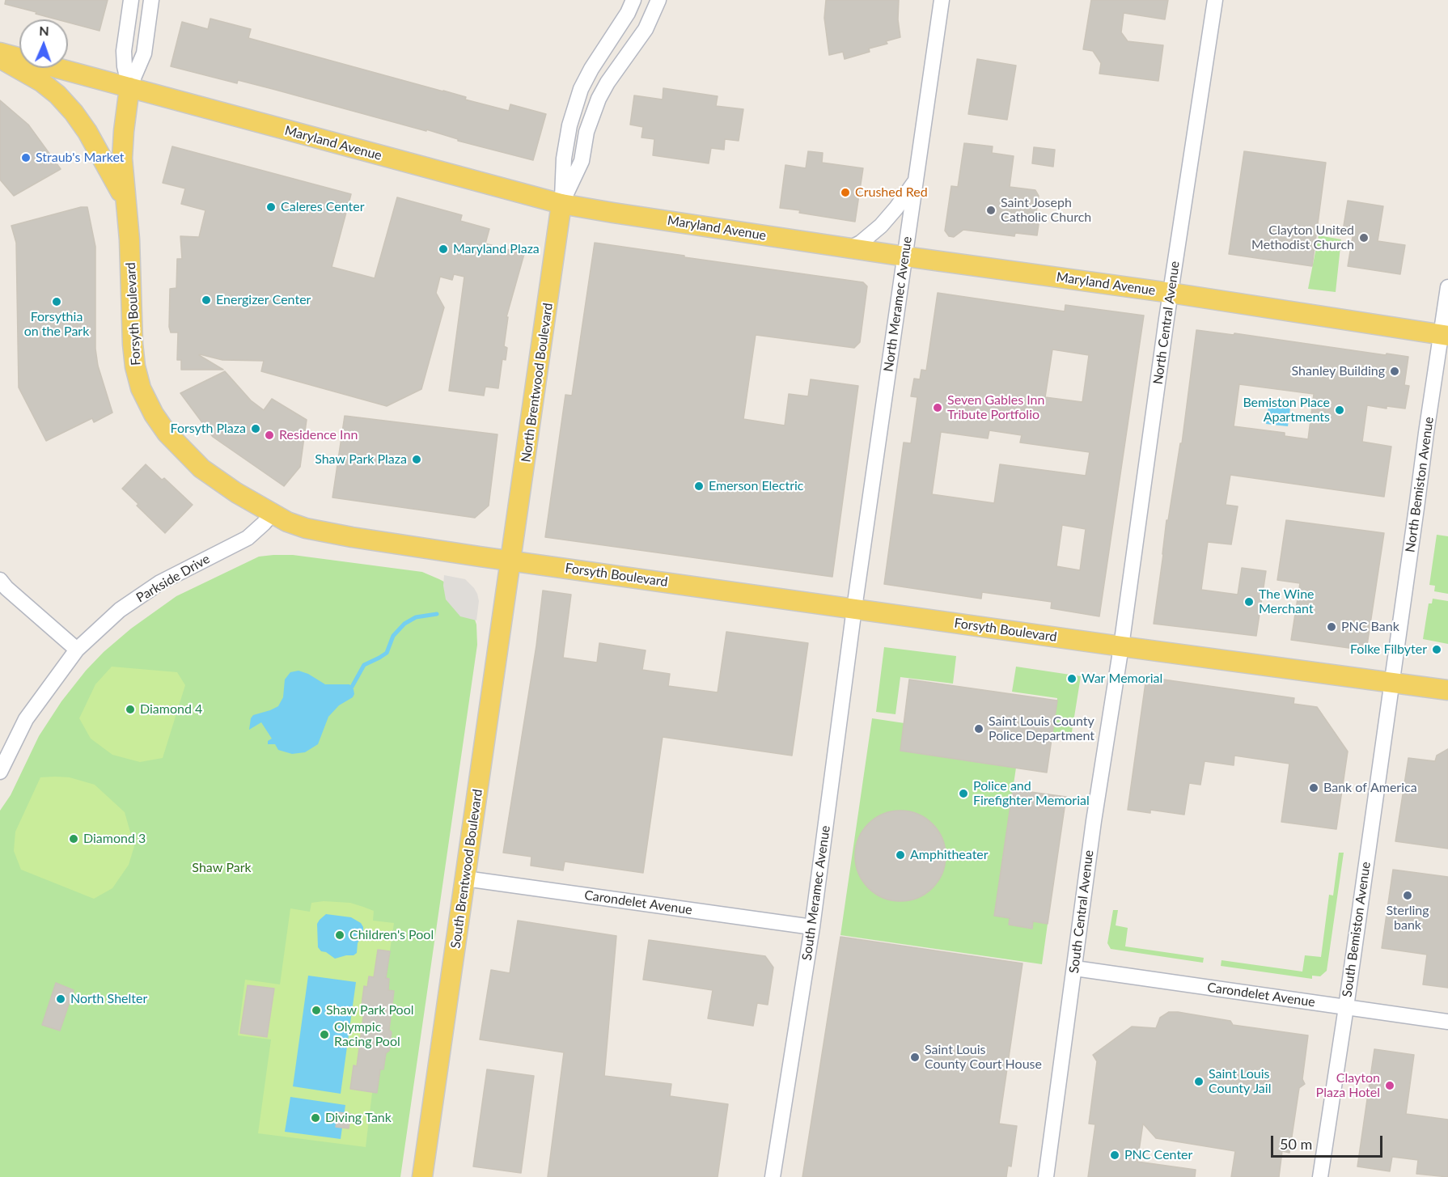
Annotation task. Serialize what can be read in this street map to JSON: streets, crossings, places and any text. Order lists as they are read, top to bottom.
{
  "streets": {
    "main road": [
      "Maryland Avenue",
      "Forsyth Boulevard",
      "North Brentwood Boulevard",
      "South Brentwood Boulevard"
    ],
    "street": [
      "North Meramec Avenue",
      "North Central Avenue",
      "North Bemiston Avenue",
      "Parkside Drive",
      "South Meramec Avenue",
      "Carondelet Avenue",
      "South Central Avenue",
      "South Bemiston Avenue"
    ]
  },
  "crossings": [
    ["Maryland Avenue", "North Meramec Avenue"],
    ["Maryland Avenue", "Forsyth Boulevard"],
    ["Maryland Avenue", "North Central Avenue"],
    ["Maryland Avenue", "North Brentwood Boulevard"],
    ["Maryland Avenue", "North Bemiston Avenue"],
    ["North Meramec Avenue", "Forsyth Boulevard"],
    ["North Meramec Avenue", "South Meramec Avenue"],
    ["Forsyth Boulevard", "North Central Avenue"],
    ["Forsyth Boulevard", "North Brentwood Boulevard"],
    ["Forsyth Boulevard", "North Bemiston Avenue"],
    ["Forsyth Boulevard", "Parkside Drive"],
    ["Forsyth Boulevard", "South Brentwood Boulevard"],
    ["Forsyth Boulevard", "South Meramec Avenue"],
    ["Forsyth Boulevard", "South Central Avenue"],
    ["Forsyth Boulevard", "South Bemiston Avenue"],
    ["North Central Avenue", "South Central Avenue"],
    ["North Brentwood Boulevard", "South Brentwood Boulevard"],
    ["North Bemiston Avenue", "South Bemiston Avenue"],
    ["South Brentwood Boulevard", "Carondelet Avenue"],
    ["South Meramec Avenue", "Carondelet Avenue"],
    ["Carondelet Avenue", "South Central Avenue"],
    ["Carondelet Avenue", "South Bemiston Avenue"]
  ],
  "parks": ["Shaw Park"],
  "places": [
    "Straub's Market",
    "Crushed Red",
    "Caleres Center",
    "Saint Joseph Catholic Church",
    "Clayton United Methodist Church",
    "Maryland Plaza",
    "Energizer Center",
    "Forsythia on the Park",
    "Shanley Building",
    "Seven Gables Inn Tribute Portfolio",
    "Bemiston Place Apartments",
    "Forsyth Plaza",
    "Residence Inn",
    "Shaw Park Plaza",
    "Emerson Electric",
    "The Wine Merchant",
    "PNC Bank",
    "Folke Filbyter",
    "War Memorial",
    "Diamond 4",
    "Saint Louis County Police Department",
    "Bank of America",
    "Police and Firefighter Memorial",
    "Diamond 3",
    "Amphitheater",
    "Sterling bank",
    "Children's Pool",
    "North Shelter",
    "Shaw Park Pool",
    "Olympic Racing Pool",
    "Saint Louis County Court House",
    "Saint Louis County Jail",
    "Clayton Plaza Hotel",
    "Diving Tank",
    "PNC Center"
  ],
  "scale_bar": "50 m",
  "north": "top"
}
